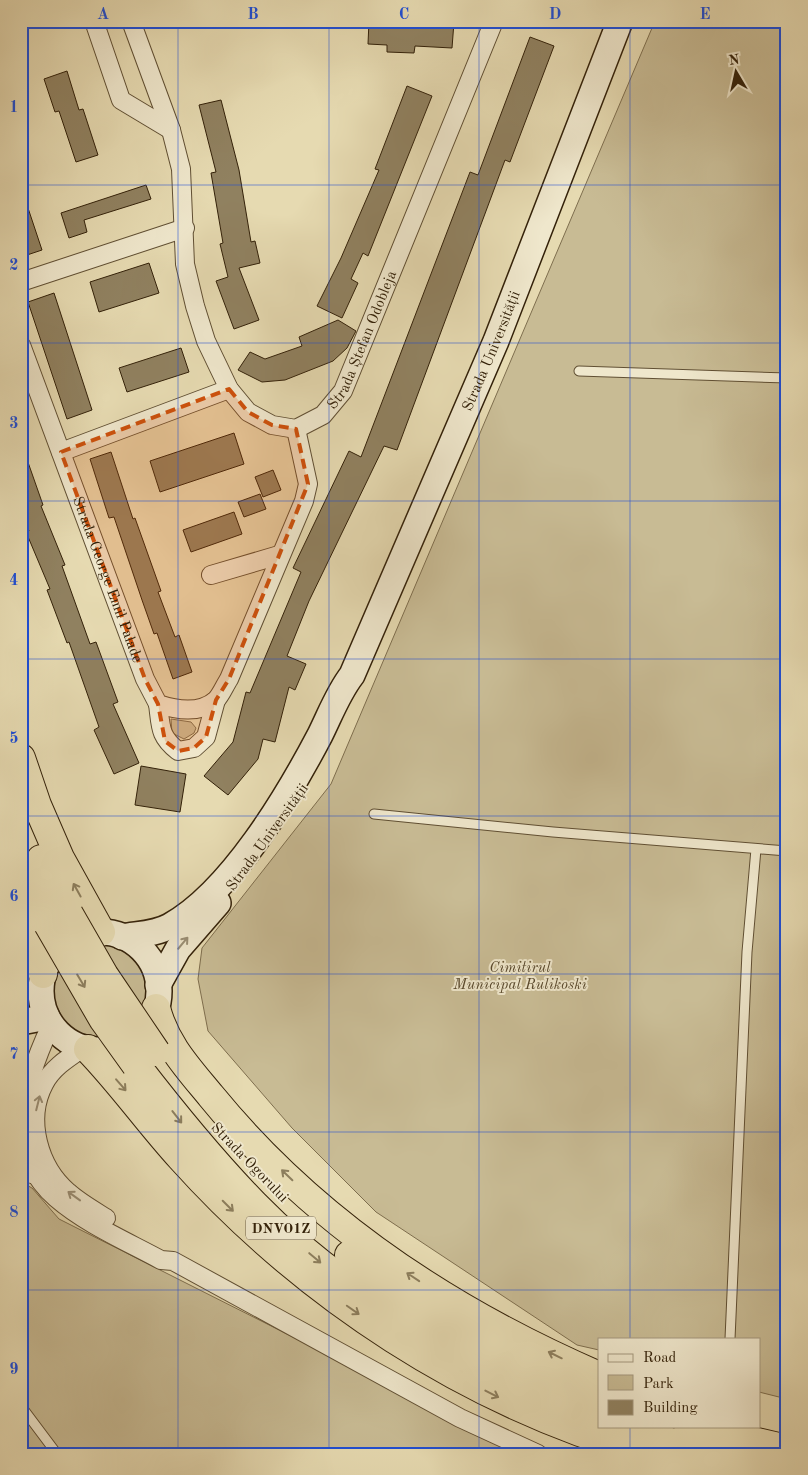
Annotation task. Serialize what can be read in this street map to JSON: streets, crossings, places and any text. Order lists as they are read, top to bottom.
{
  "streets": {
    "highway": ["Strada Ogorului", "DNVO1Z"],
    "main road": ["Strada Universității"],
    "street": ["Strada Ștefan Odobleja", "Strada George Emil Palade"]
  },
  "crossings": [
    ["Strada Ștefan Odobleja", "Strada George Emil Palade"]
  ],
  "parks": ["Cimitirul Municipal Rulikoski"],
  "legend": ["Road", "Park", "Building"],
  "north": "top",
  "grid": {
    "columns": [
      "A",
      "B",
      "C",
      "D",
      "E"
    ],
    "rows": [
      "1",
      "2",
      "3",
      "4",
      "5",
      "6",
      "7",
      "8",
      "9"
    ]
  }
}
